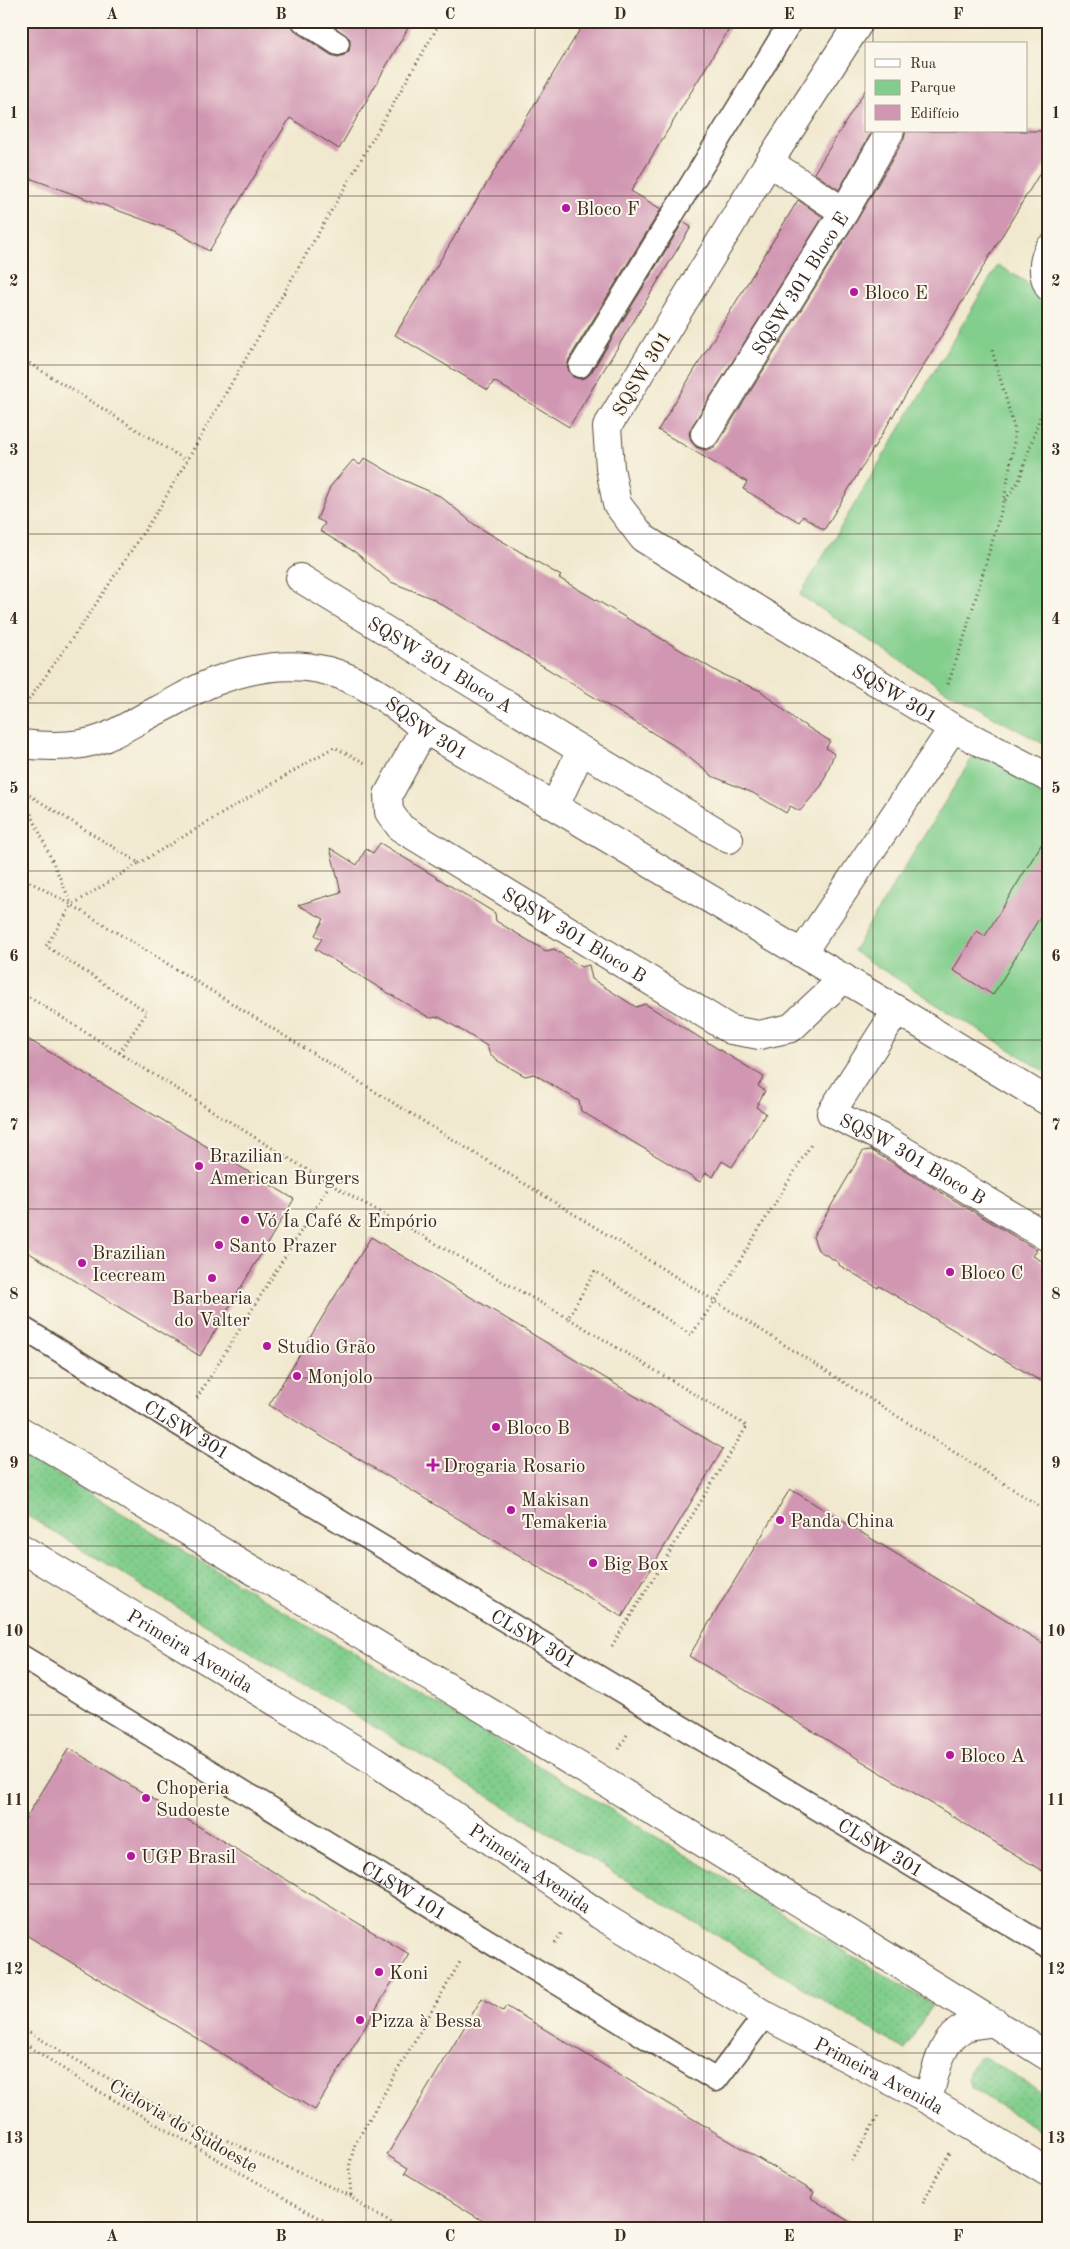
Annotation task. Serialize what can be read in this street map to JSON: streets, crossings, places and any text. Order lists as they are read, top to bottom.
{
  "streets": {
    "street": [
      "SQSW 301 Bloco E",
      "SQSW 301",
      "SQSW 301 Bloco A",
      "SQSW 301 Bloco B",
      "Primeira Avenida"
    ],
    "lane": ["CLSW 301", "CLSW 101"],
    "path": ["Ciclovia do Sudoeste"]
  },
  "crossings": [
    ["SQSW 301", "SQSW 301 Bloco B"],
    ["Primeira Avenida", "CLSW 101"]
  ],
  "places": {
    "other": [
      "Bloco F",
      "Bloco E",
      "Brazilian American Burgers",
      "Vó Ía Café & Empório",
      "Santo Prazer",
      "Brazilian Icecream",
      "Bloco C",
      "Barbearia do Valter",
      "Studio Grão",
      "Monjolo",
      "Bloco B",
      "Makisan Temakeria",
      "Panda China",
      "Big Box",
      "Bloco A",
      "Choperia Sudoeste",
      "UGP Brasil",
      "Koni",
      "Pizza à Bessa"
    ],
    "health": ["Drogaria Rosario"]
  },
  "legend": ["Rua", "Parque", "Edifício"],
  "grid": {
    "columns": [
      "A",
      "B",
      "C",
      "D",
      "E",
      "F"
    ],
    "rows": [
      "1",
      "2",
      "3",
      "4",
      "5",
      "6",
      "7",
      "8",
      "9",
      "10",
      "11",
      "12",
      "13"
    ]
  }
}
